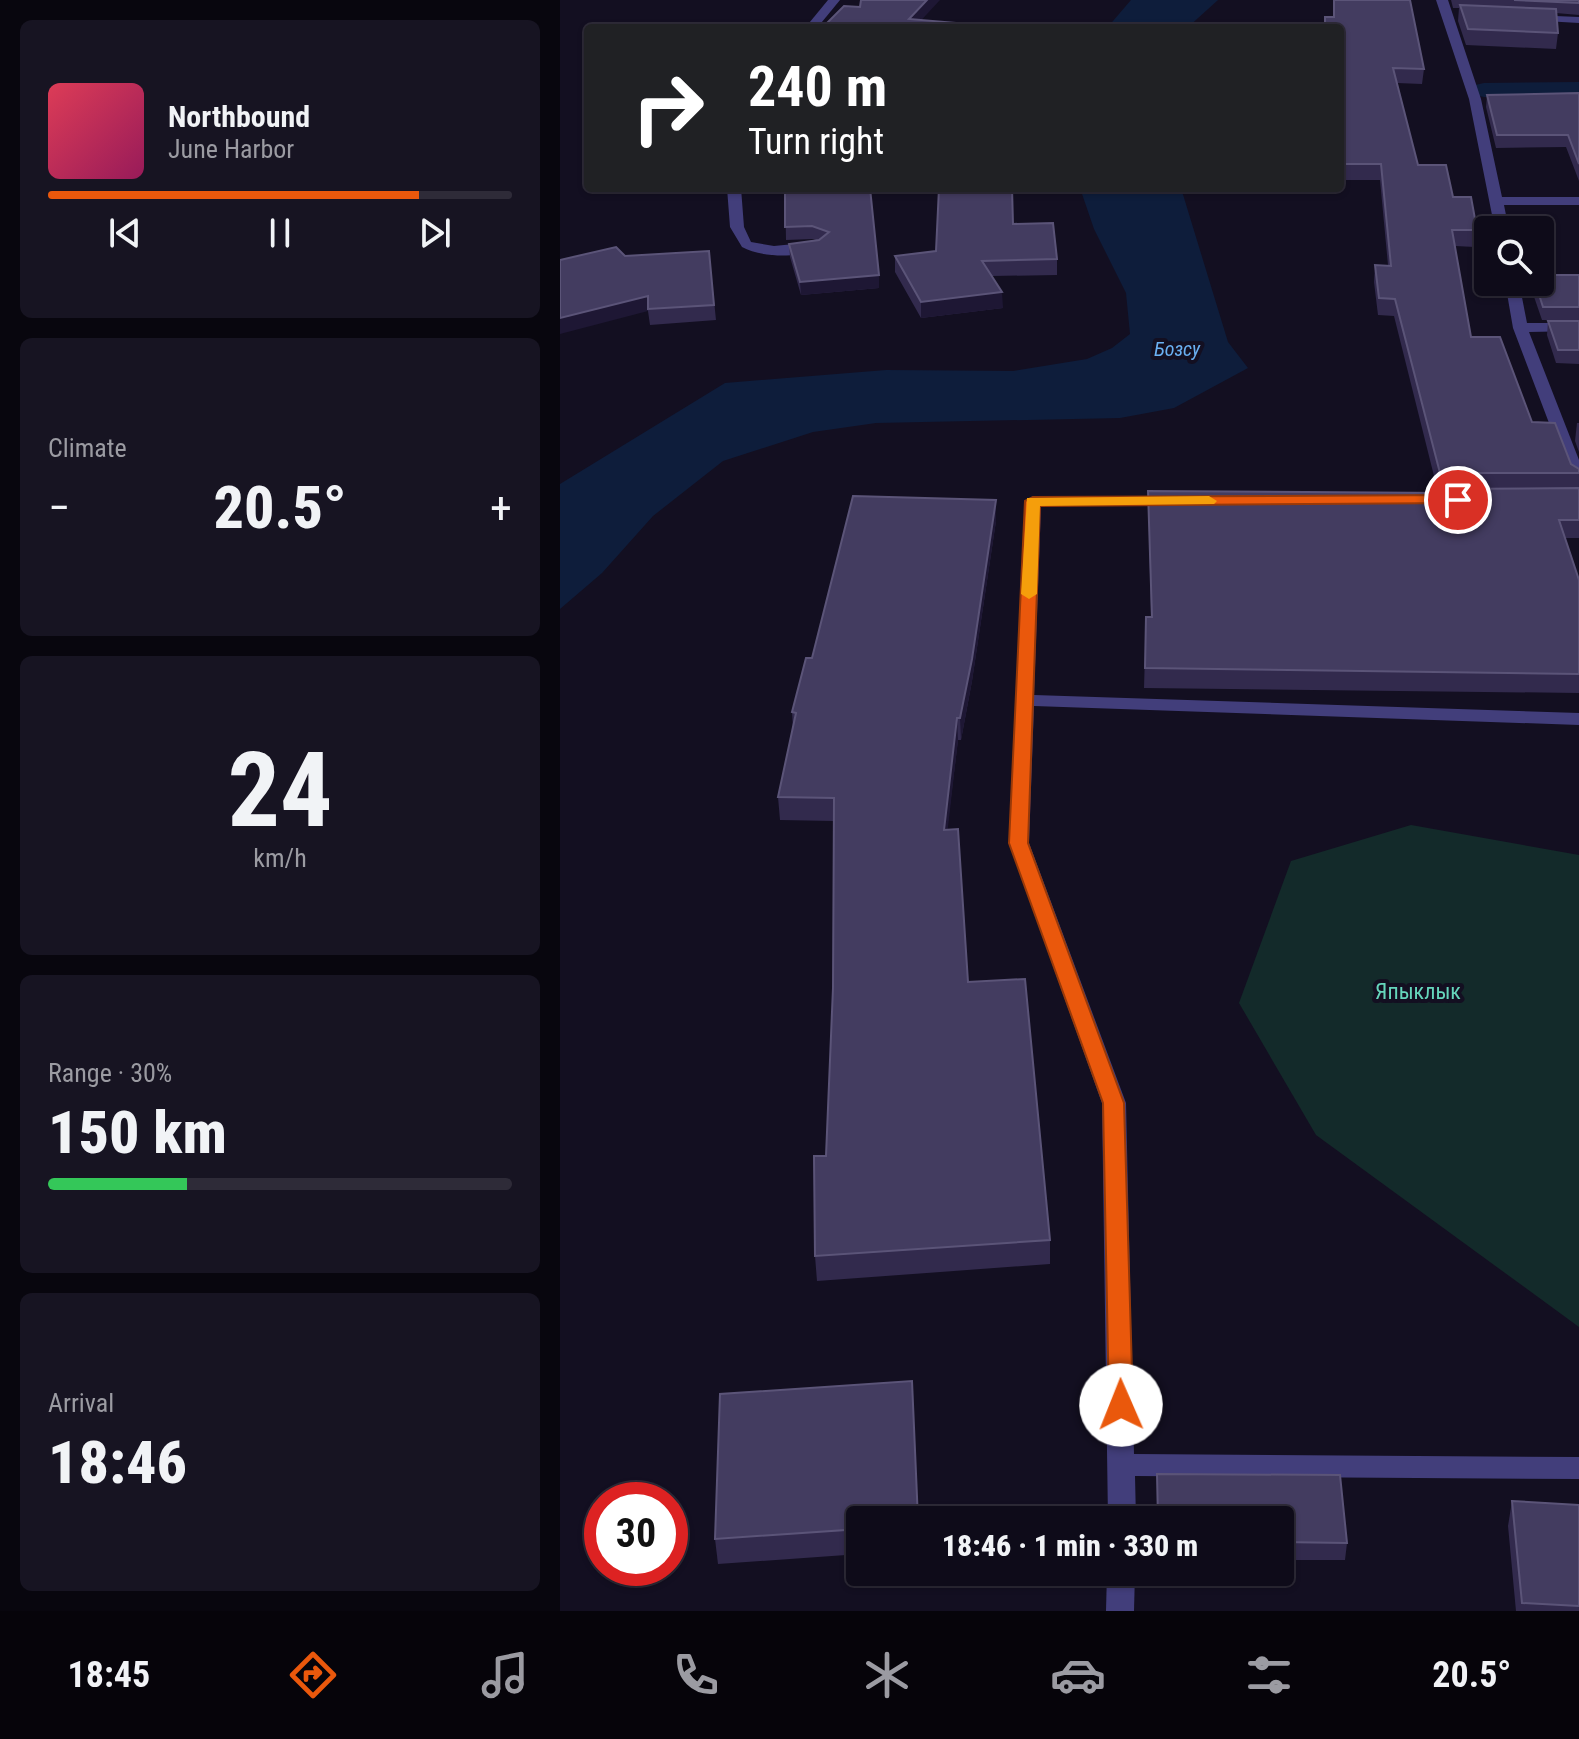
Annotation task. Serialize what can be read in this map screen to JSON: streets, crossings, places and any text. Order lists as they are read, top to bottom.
{
  "water": ["Бозсу"],
  "parks": ["Япыклык"],
  "page": {
    "turn": ["240 m", "Turn right"],
    "song": ["Northbound", "June Harbor"],
    "tile": [
      "Climate",
      ["24", "km/h"],
      ["Range · 30%", "150 km"],
      ["Arrival", "18:46"]
    ],
    "heat": ["−", "20.5°", "+"],
    "limit": "30",
    "trip": "18:46 · 1 min · 330 m",
    "tabs": ["18:45", "20.5°"]
  }
}
